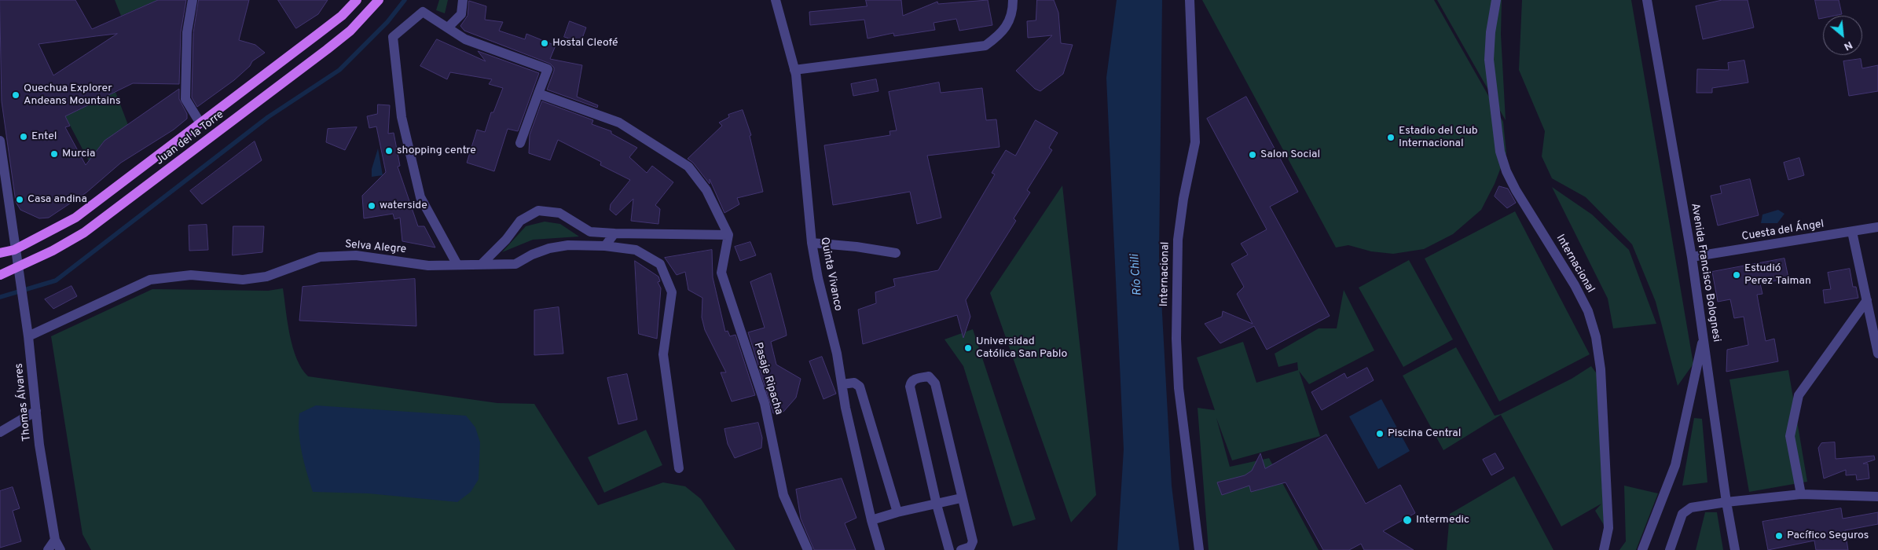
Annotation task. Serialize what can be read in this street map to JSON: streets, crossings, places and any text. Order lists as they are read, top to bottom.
{
  "streets": {
    "main road": ["Juan del la Torre"],
    "street": [
      "Cuesta del Ángel",
      "Selva Alegre",
      "Internacional",
      "Avenida Francisco Bolognesi",
      "Quinta Vivanco",
      "Pasaje Ripacha",
      "Thomas Álvares"
    ]
  },
  "crossings": [
    ["Juan del la Torre", "Thomas Álvares"],
    ["Cuesta del Ángel", "Avenida Francisco Bolognesi"],
    ["Selva Alegre", "Thomas Álvares"]
  ],
  "water": ["Río Chili"],
  "places": [
    "Hostal Cleofé",
    "Quechua Explorer Andeans Mountains",
    "Entel",
    "Estadio del Club Internacional",
    "shopping centre",
    "Murcia",
    "Salon Social",
    "Casa andina",
    "waterside",
    "Estudió Perez Taiman",
    "Universidad Católica San Pablo",
    "Piscina Central",
    "Intermedic",
    "Pacífico Seguros"
  ],
  "north": "bottom right"
}
